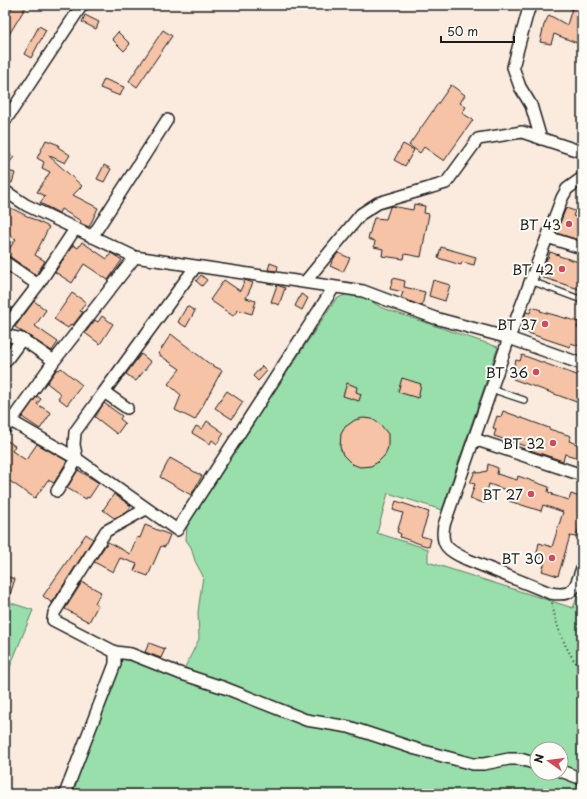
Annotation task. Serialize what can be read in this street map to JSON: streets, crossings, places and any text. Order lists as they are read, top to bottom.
{
  "places": [
    "BT 43",
    "BT 42",
    "BT 37",
    "BT 36",
    "BT 32",
    "BT 27",
    "BT 30"
  ],
  "scale_bar": "50 m",
  "north": "left"
}
